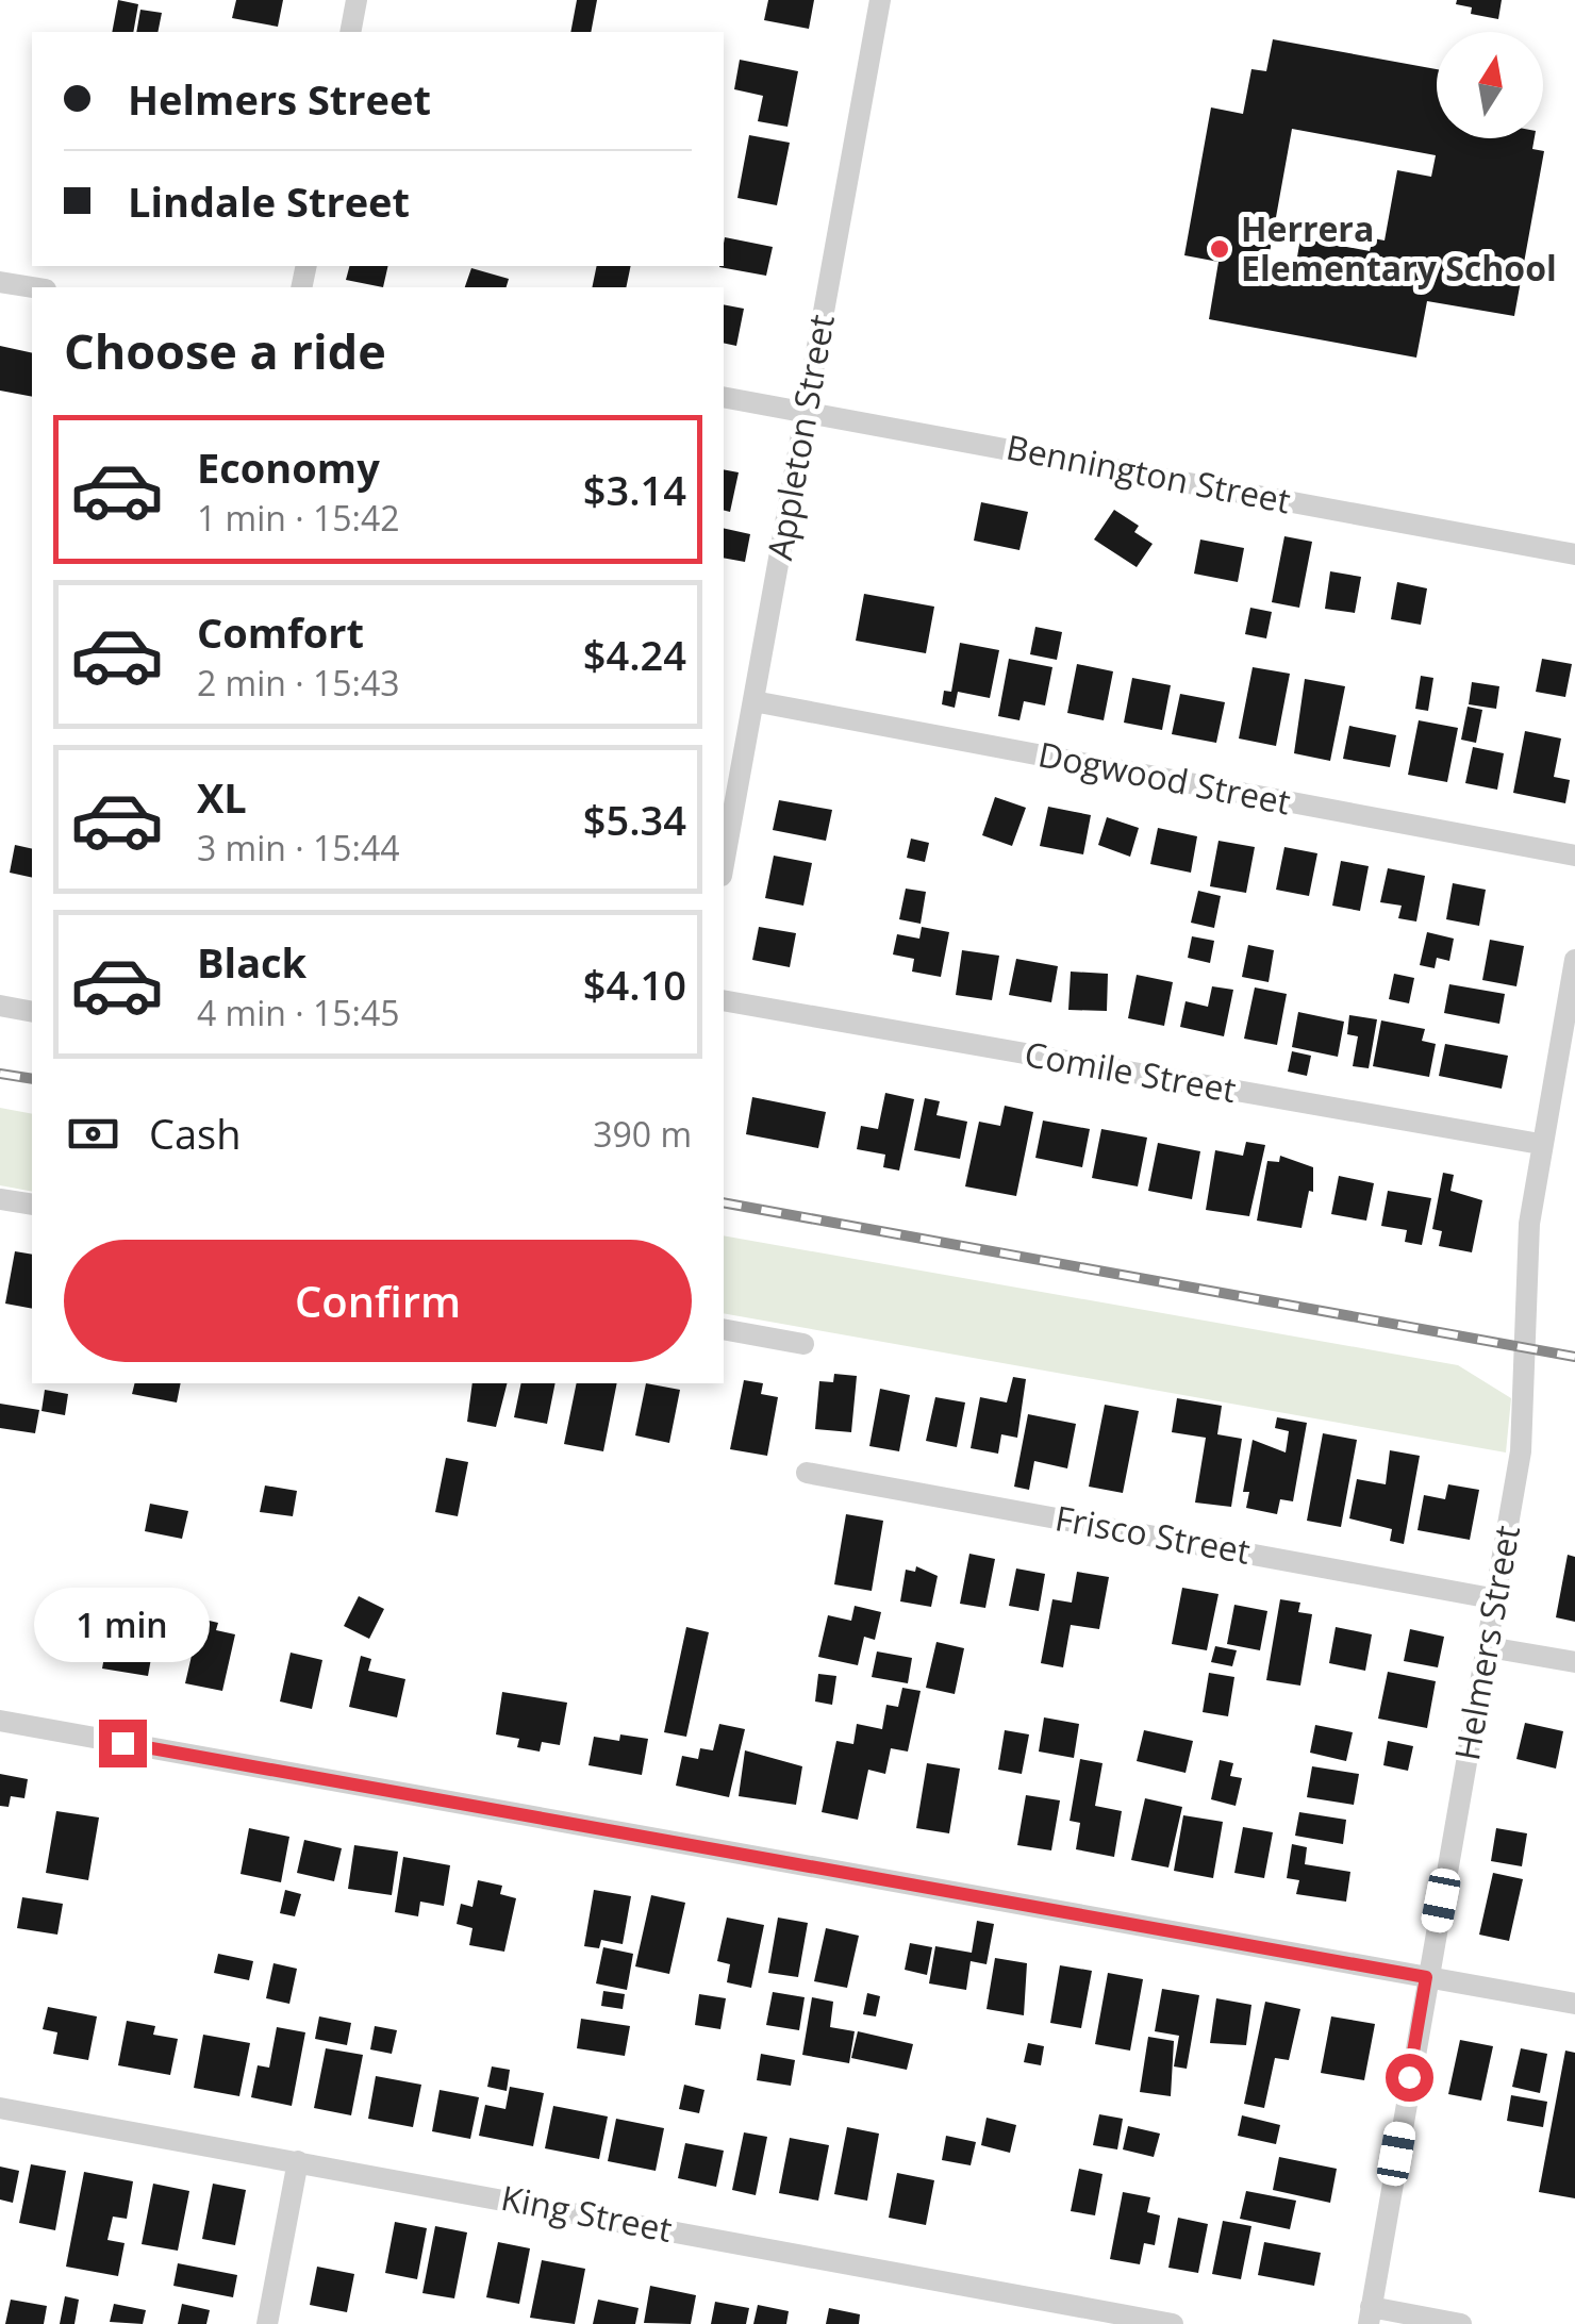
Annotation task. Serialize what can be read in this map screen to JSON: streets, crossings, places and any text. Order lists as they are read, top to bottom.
{
  "streets": {
    "street": [
      "Appleton Street",
      "Bennington Street",
      "Dogwood Street",
      "Comile Street",
      "Frisco Street",
      "Helmers Street",
      "King Street"
    ]
  },
  "crossings": [
    ["Appleton Street", "Bennington Street"],
    ["Appleton Street", "Dogwood Street"],
    ["Comile Street", "Helmers Street"],
    ["Frisco Street", "Helmers Street"]
  ],
  "places": ["Herrera Elementary School"],
  "north": "top",
  "page": {
    "banner": ["Helmers Street", "Lindale Street"],
    "heading": "Choose a ride",
    "list": [
      {
        "name": "Economy",
        "note": "1 min · 15:42",
        "value": "$3.14"
      },
      {
        "name": "Comfort",
        "note": "2 min · 15:43",
        "value": "$4.24"
      },
      {
        "name": "XL",
        "note": "3 min · 15:44",
        "value": "$5.34"
      },
      {
        "name": "Black",
        "note": "4 min · 15:45",
        "value": "$4.10"
      }
    ],
    "pay": ["Cash", "390 m"],
    "buttons": "Confirm",
    "bubble": "1 min"
  }
}
